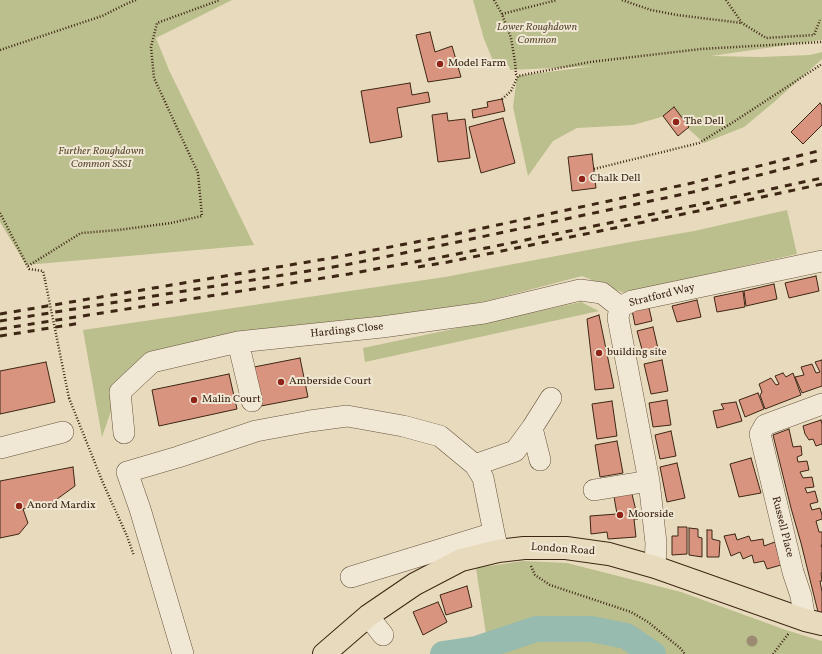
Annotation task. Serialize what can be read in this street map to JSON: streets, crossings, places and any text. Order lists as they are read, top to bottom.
{
  "streets": {
    "main road": ["London Road"],
    "street": ["Stratford Way", "Hardings Close", "Russell Place"]
  },
  "crossings": [
    ["Stratford Way", "Hardings Close"],
    ["Stratford Way", "London Road"],
    ["Russell Place", "London Road"]
  ],
  "parks": ["Lower Roughdown Common", "Further Roughdown Common SSSI"],
  "places": [
    "Model Farm",
    "The Dell",
    "Chalk Dell",
    "building site",
    "Amberside Court",
    "Malin Court",
    "Anord Mardix",
    "Moorside"
  ]
}
